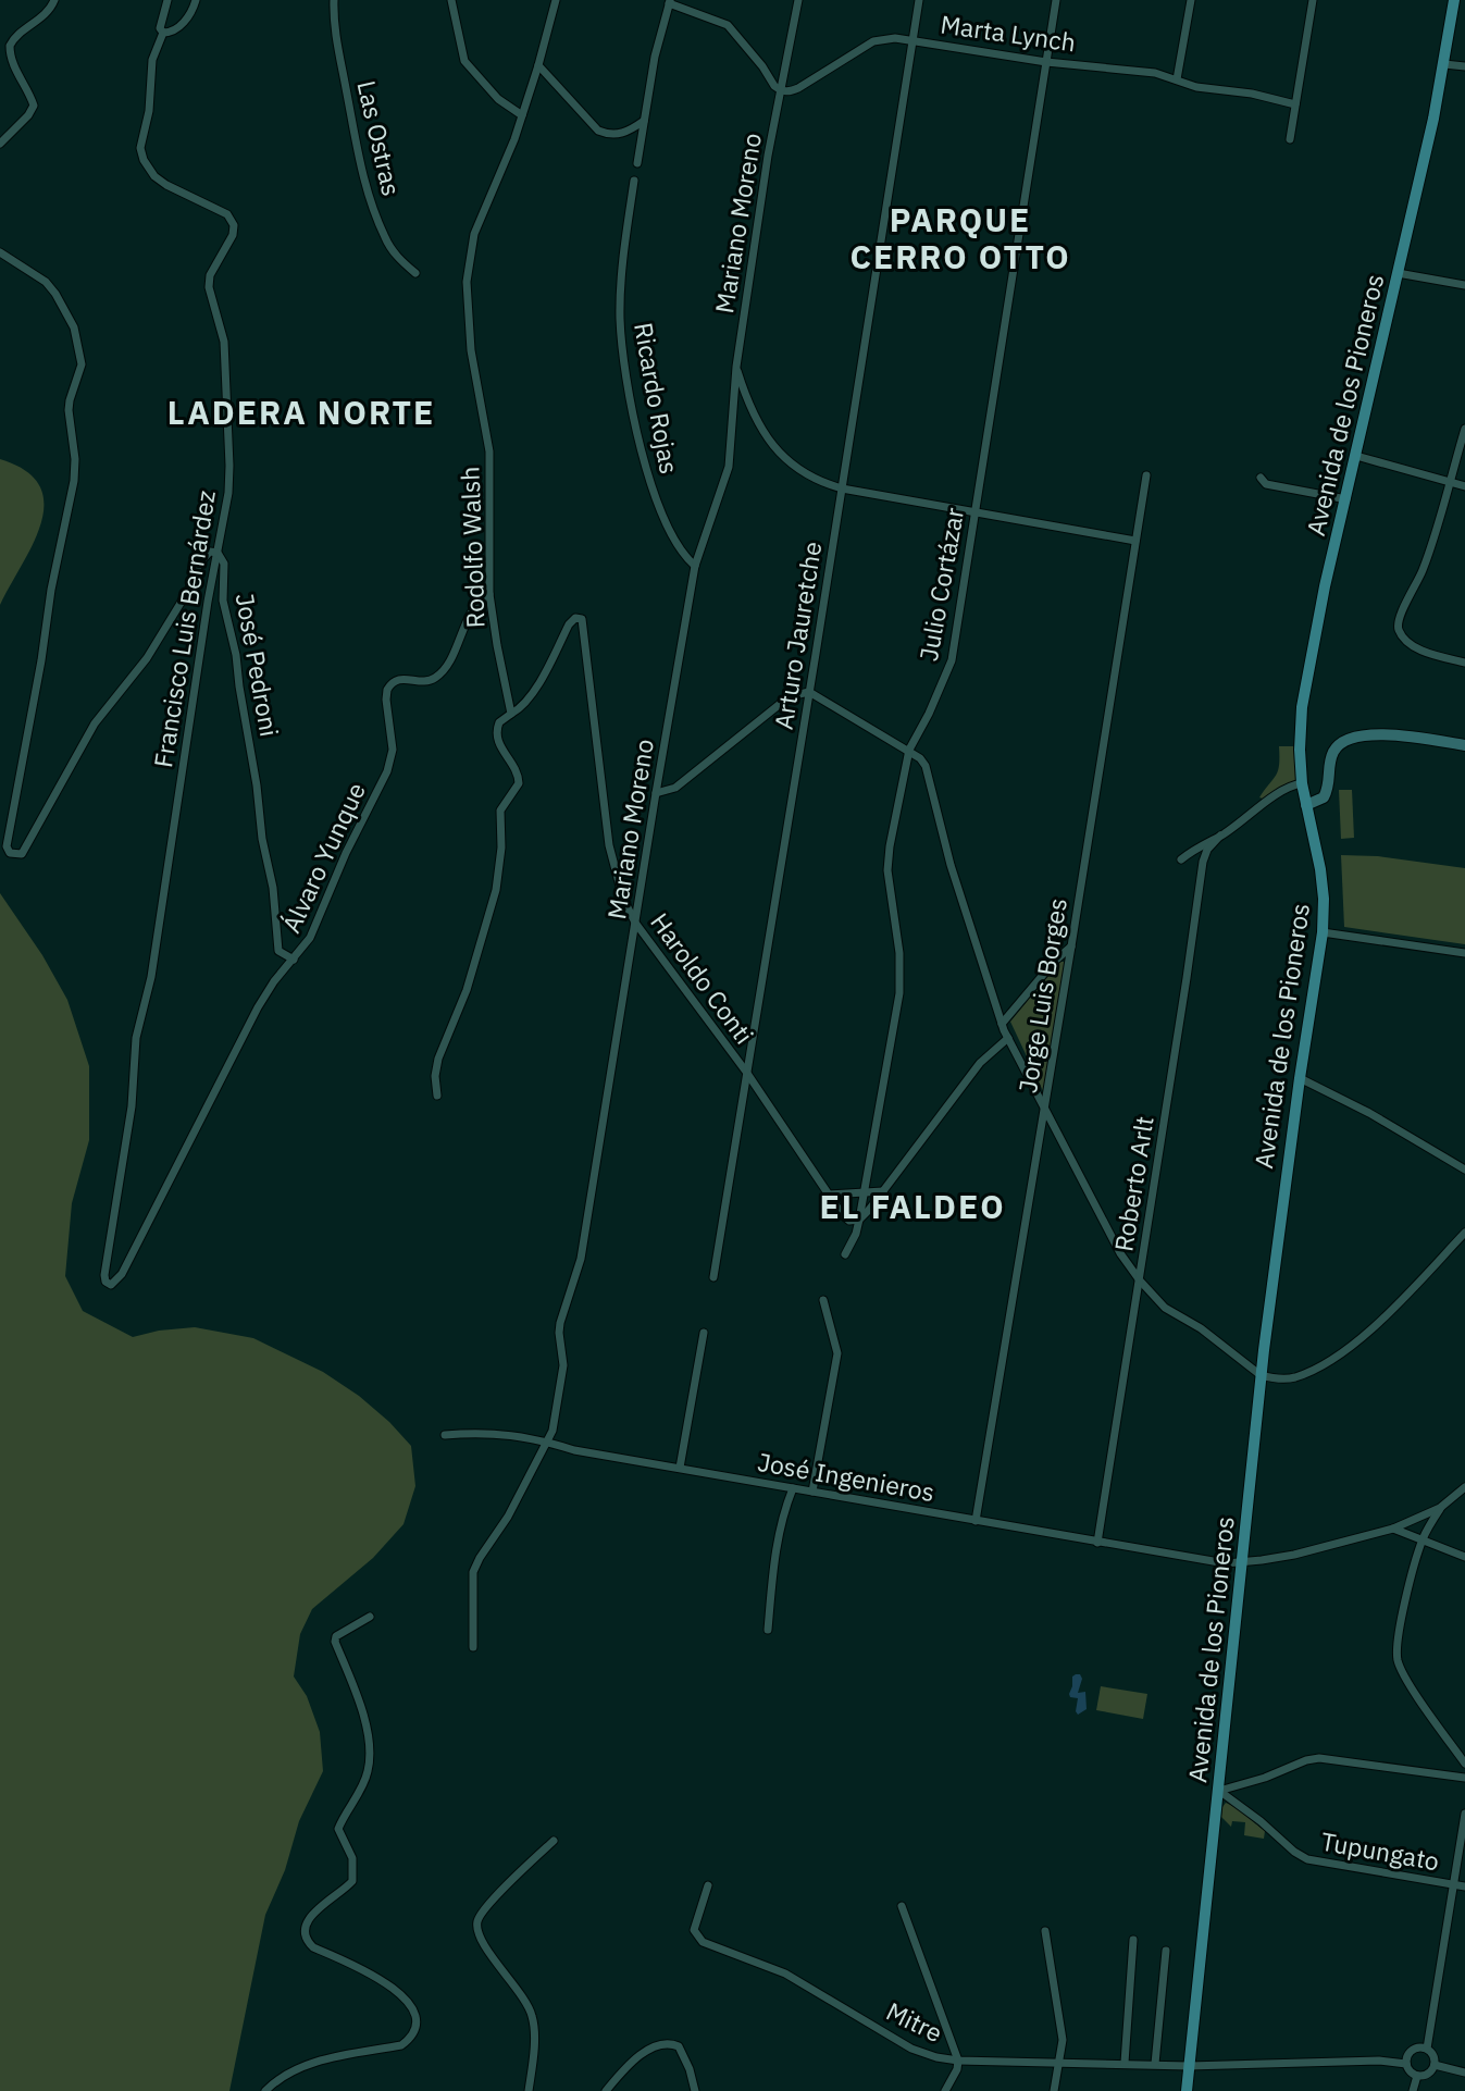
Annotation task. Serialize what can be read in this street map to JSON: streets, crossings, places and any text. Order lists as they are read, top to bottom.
{
  "streets": {
    "main road": ["Avenida de los Pioneros"],
    "street": [
      "Marta Lynch",
      "Las Ostras",
      "Mariano Moreno",
      "Ricardo Rojas",
      "Rodolfo Walsh",
      "Julio Cortázar",
      "Francisco Luis Bernárdez",
      "Arturo Jauretche",
      "José Pedroni",
      "Álvaro Yunque",
      "Haroldo Conti",
      "Jorge Luis Borges",
      "Roberto Arlt",
      "José Ingenieros",
      "Tupungato",
      "Mitre"
    ]
  },
  "crossings": [
    ["Marta Lynch", "Mariano Moreno"],
    ["Marta Lynch", "Julio Cortázar"],
    ["Marta Lynch", "Arturo Jauretche"],
    ["Mariano Moreno", "Ricardo Rojas"],
    ["Mariano Moreno", "Haroldo Conti"],
    ["Mariano Moreno", "José Ingenieros"],
    ["Avenida de los Pioneros", "José Ingenieros"],
    ["Avenida de los Pioneros", "Tupungato"],
    ["Avenida de los Pioneros", "Mitre"],
    ["Rodolfo Walsh", "Álvaro Yunque"],
    ["Rodolfo Walsh", "Haroldo Conti"],
    ["Julio Cortázar", "Haroldo Conti"],
    ["Francisco Luis Bernárdez", "José Pedroni"],
    ["Francisco Luis Bernárdez", "Álvaro Yunque"],
    ["Arturo Jauretche", "Haroldo Conti"],
    ["José Pedroni", "Álvaro Yunque"],
    ["Jorge Luis Borges", "José Ingenieros"],
    ["Roberto Arlt", "José Ingenieros"]
  ],
  "districts": ["PARQUE CERRO OTTO", "LADERA NORTE", "EL FALDEO"]
}
